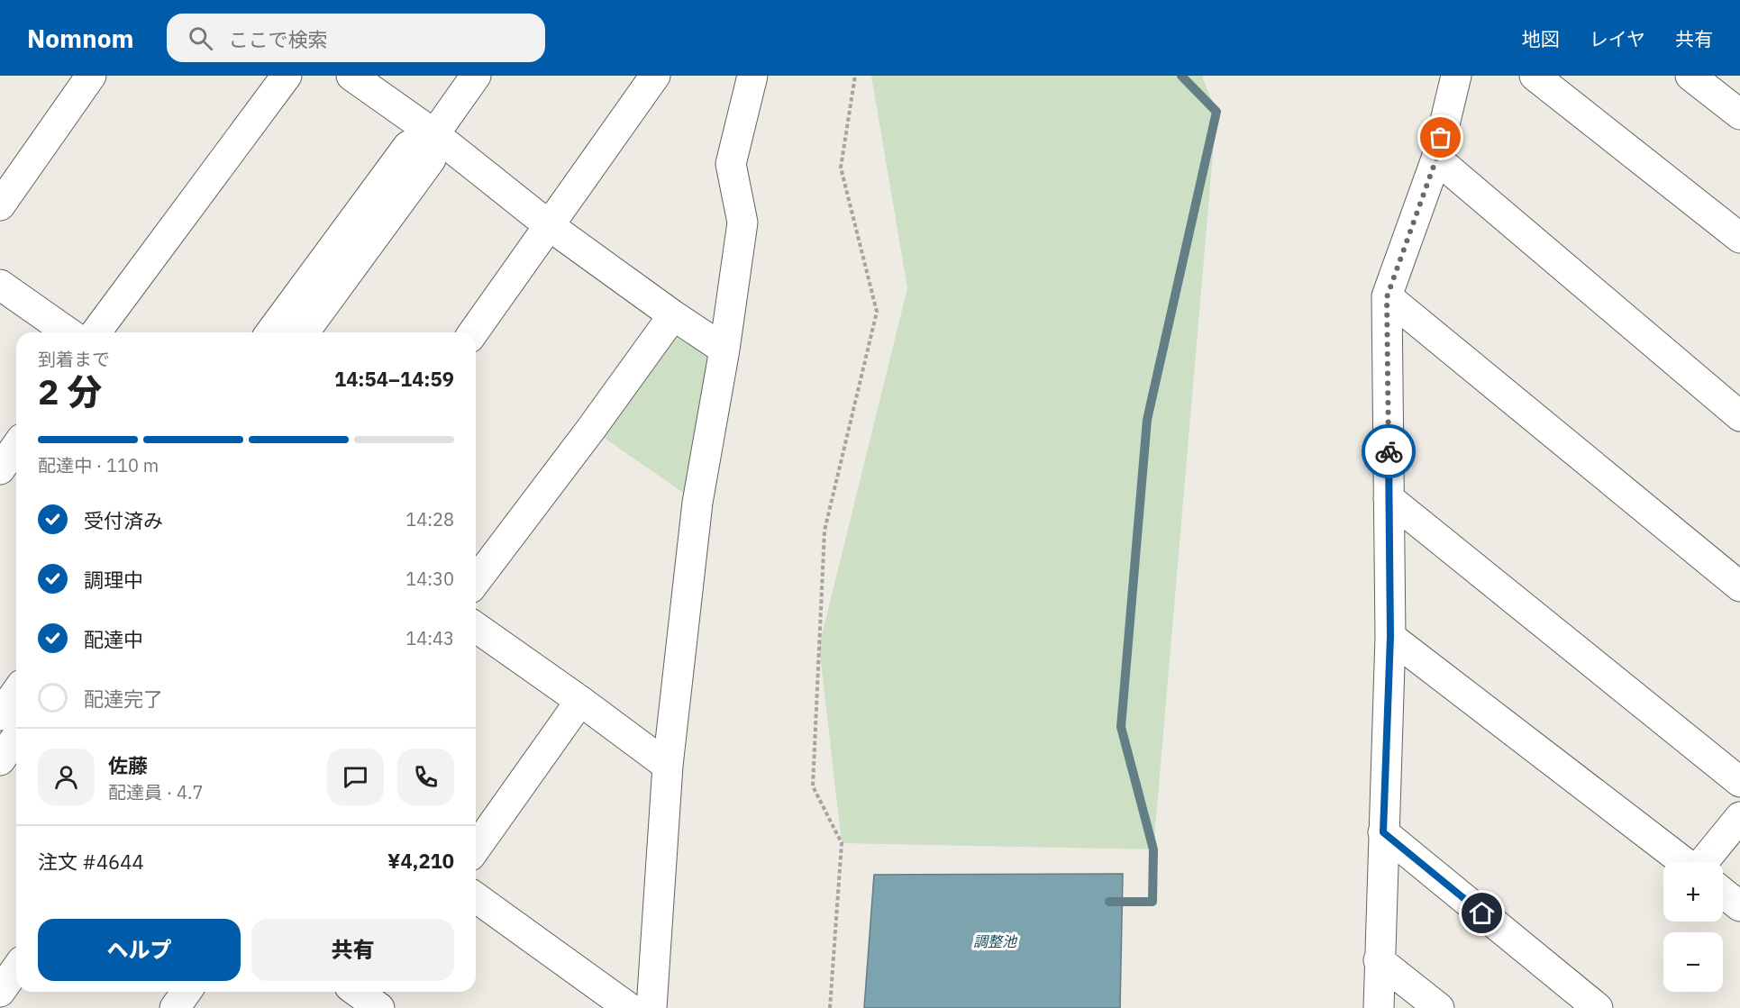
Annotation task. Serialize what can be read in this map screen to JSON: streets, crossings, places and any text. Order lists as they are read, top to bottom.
{
  "water": ["調整池"],
  "page": {
    "header": "Nomnom",
    "search": "ここで検索",
    "nav": ["地図", "レイヤ", "共有"],
    "heading": ["2 分", "到着まで", "14:54–14:59"],
    "panel": [
      "佐藤",
      "配達員 · 4.7",
      "注文 #4644",
      "¥4,210"
    ],
    "bar": "配達中 · 110 m",
    "list": [
      ["受付済み", "14:28"],
      ["調理中", "14:30"],
      ["配達中", "14:43"],
      "配達完了"
    ],
    "map_buttons": ["+", "−"],
    "buttons": ["ヘルプ", "共有"]
  }
}
